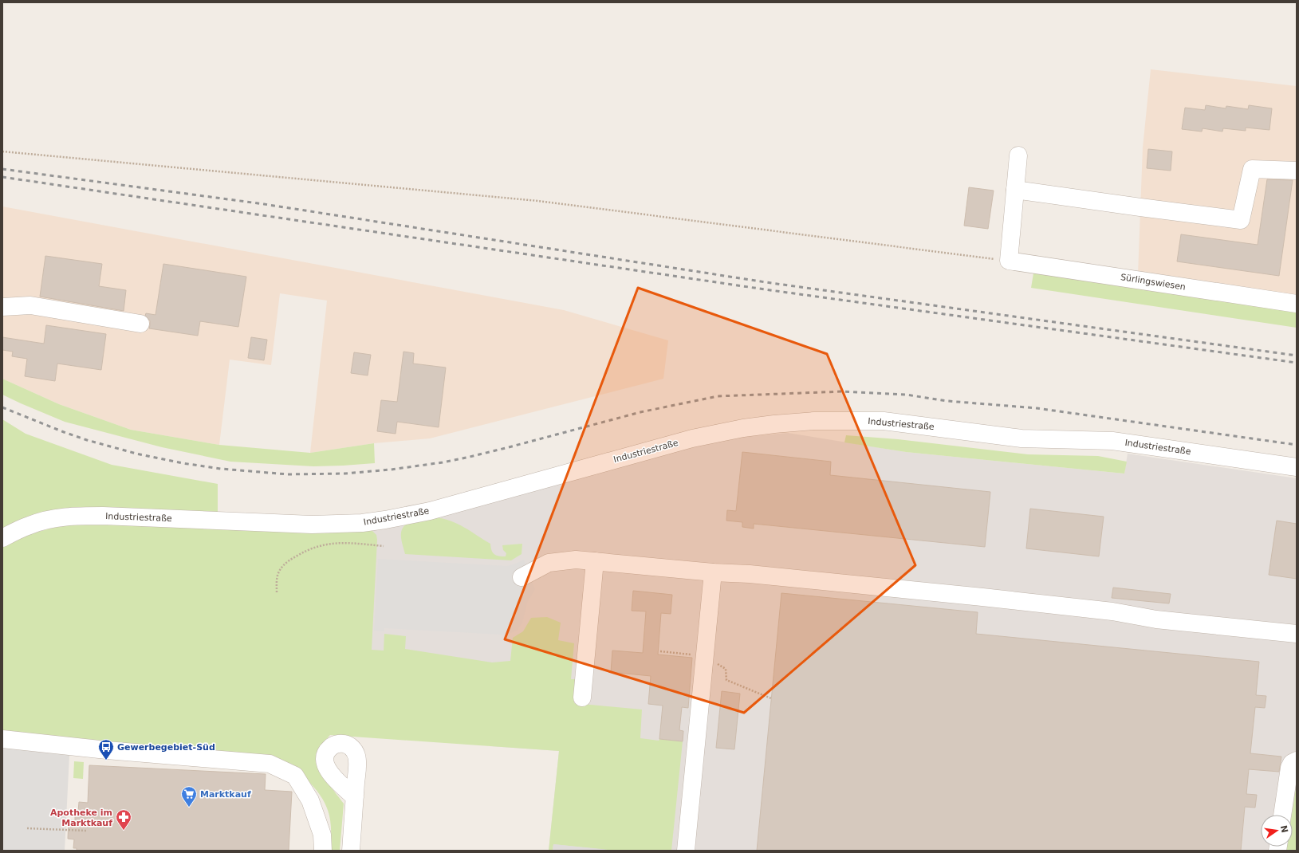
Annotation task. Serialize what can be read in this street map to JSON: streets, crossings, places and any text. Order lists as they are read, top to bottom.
{
  "streets": {
    "street": ["Sürlingswiesen", "Industriestraße"]
  },
  "places": {
    "bus stop": ["Gewerbegebiet-Süd"],
    "supermarket": ["Marktkauf"],
    "pharmacy": ["Apotheke im Marktkauf"]
  },
  "north": "right"
}
